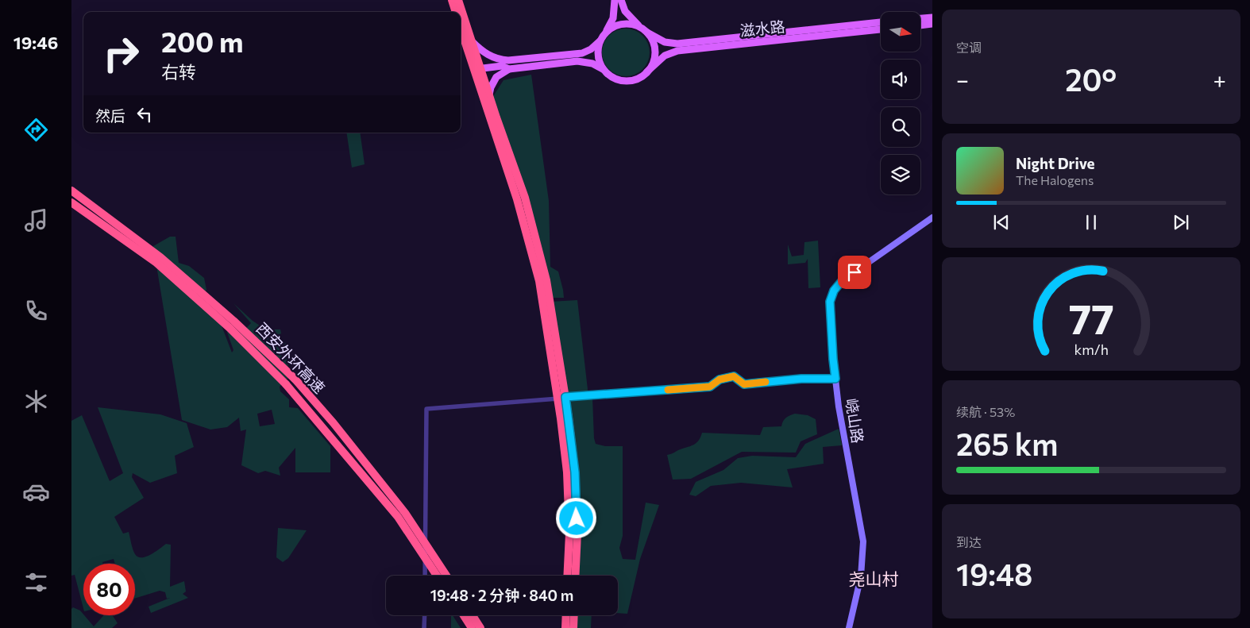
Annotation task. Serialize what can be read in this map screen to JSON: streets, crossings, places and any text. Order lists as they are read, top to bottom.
{
  "streets": {
    "highway": ["西安外环高速"],
    "main road": ["滋水路"],
    "street": ["峣山路"]
  },
  "districts": ["尧山村"],
  "north": "right",
  "page": {
    "tabs": "19:46",
    "tile": [
      "空调",
      ["续航 · 53%", "265 km"],
      ["到达", "19:48"]
    ],
    "turn": ["200 m", "右转"],
    "heat": ["−", "20°", "+"],
    "then": "然后",
    "song": ["Night Drive", "The Halogens"],
    "limit": "80",
    "trip": "19:48 · 2 分钟 · 840 m",
    "gauge": ["77", "km/h"]
  }
}
